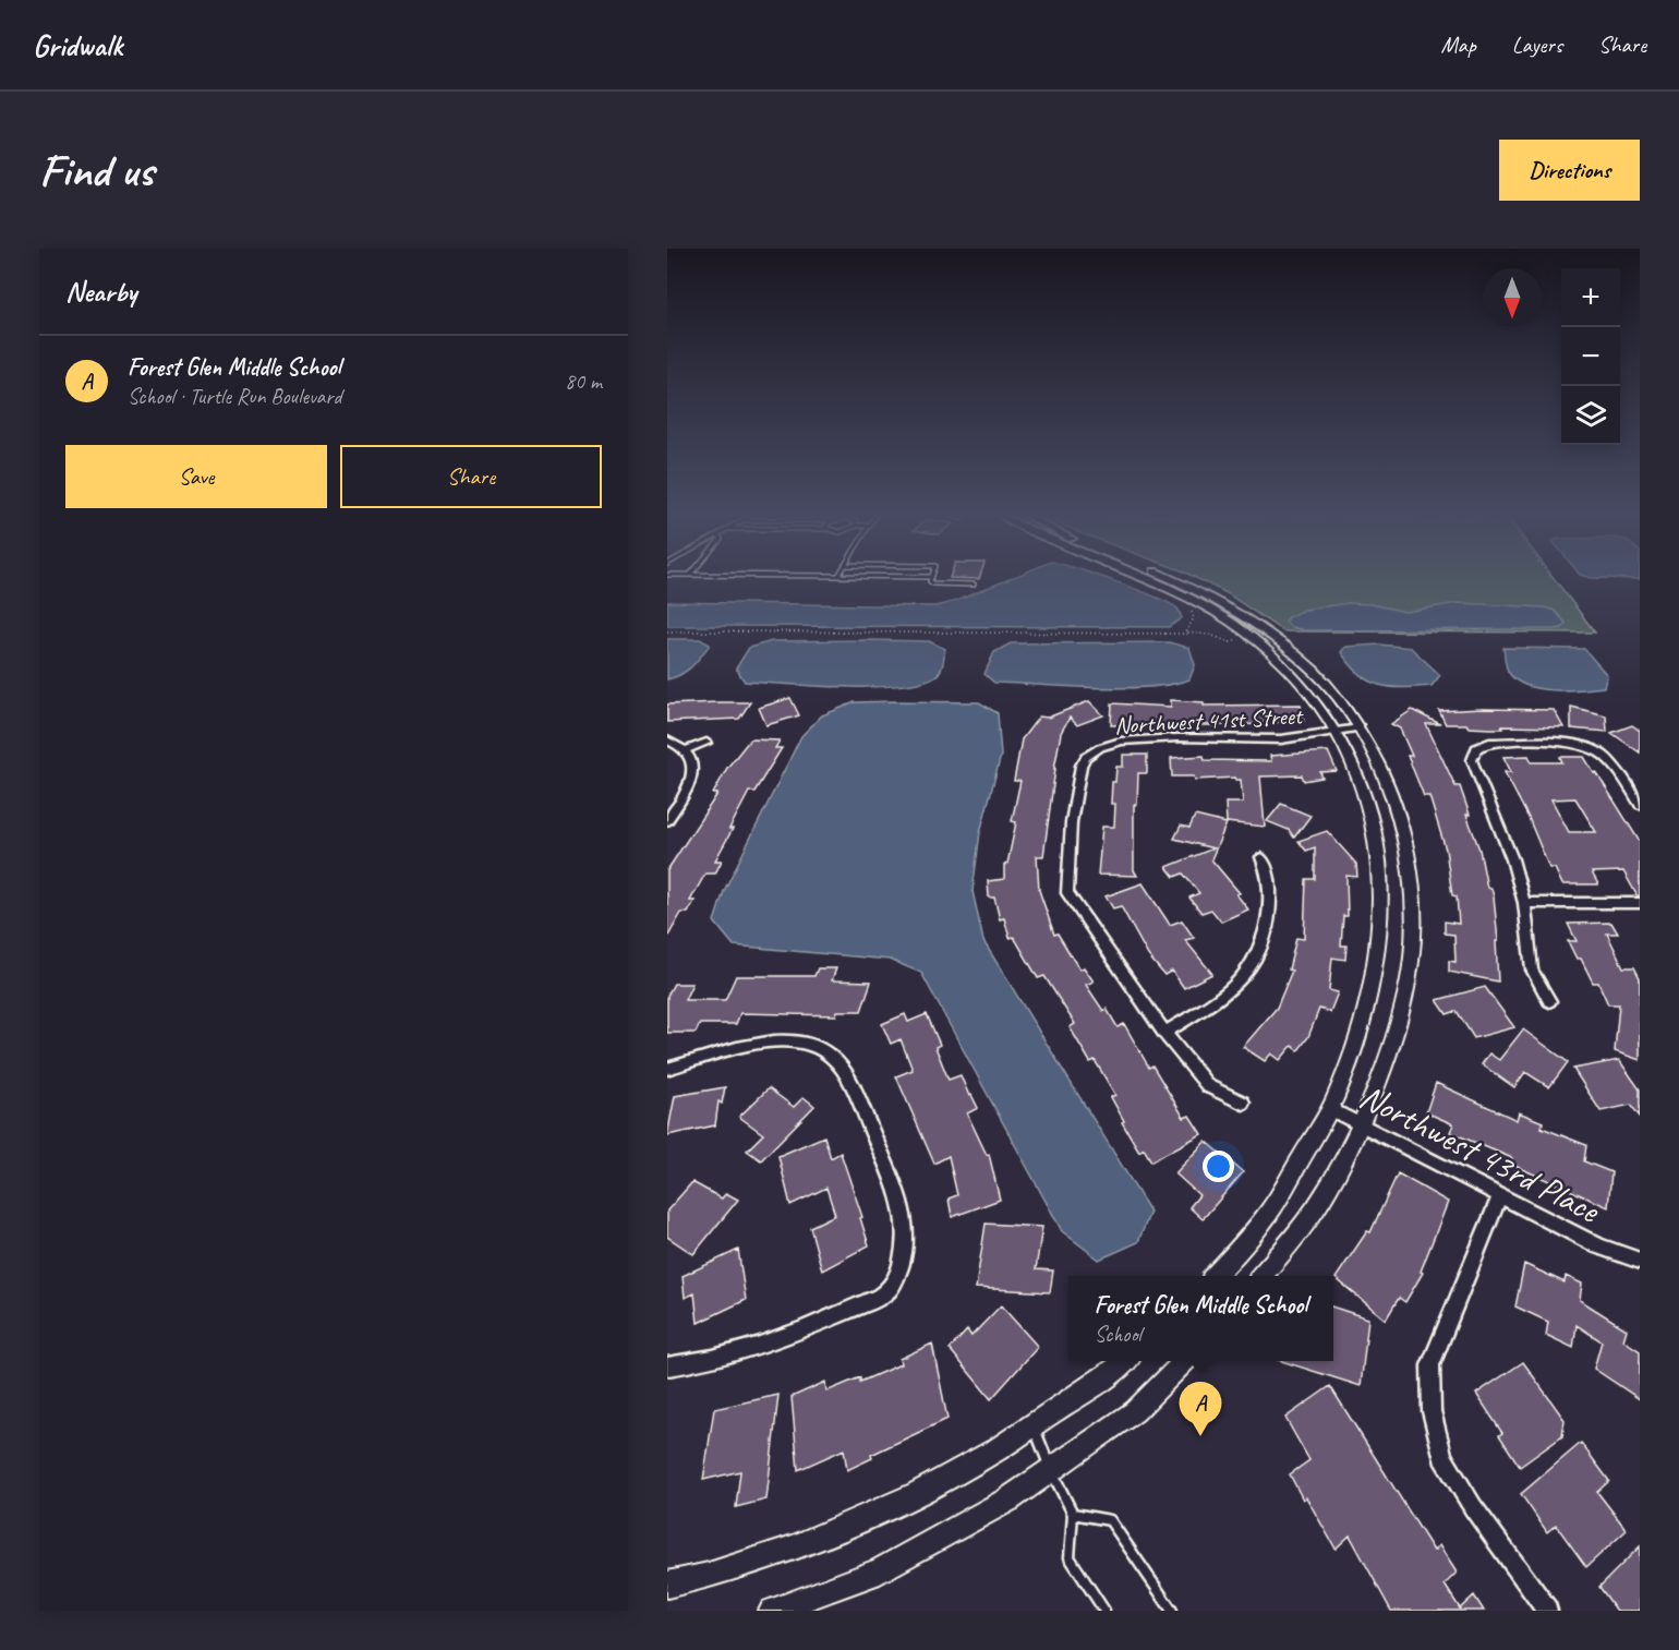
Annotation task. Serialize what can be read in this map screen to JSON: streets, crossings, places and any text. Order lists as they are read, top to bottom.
{
  "streets": {
    "street": ["Northwest 41st Street", "Northwest 43rd Place"]
  },
  "north": "bottom",
  "page": {
    "header": "Gridwalk",
    "nav": ["Map", "Layers", "Share"],
    "buttons": [
      "Directions",
      ["Save", "Share"]
    ],
    "title": "Find us",
    "heading": "Nearby",
    "map_buttons": ["+", "−"],
    "list": [
      {
        "mark": "A",
        "name": "Forest Glen Middle School",
        "note": "School · Turtle Run Boulevard",
        "value": "80 m"
      }
    ],
    "popup": ["Forest Glen Middle School", "School"],
    "pins": "A"
  }
}
